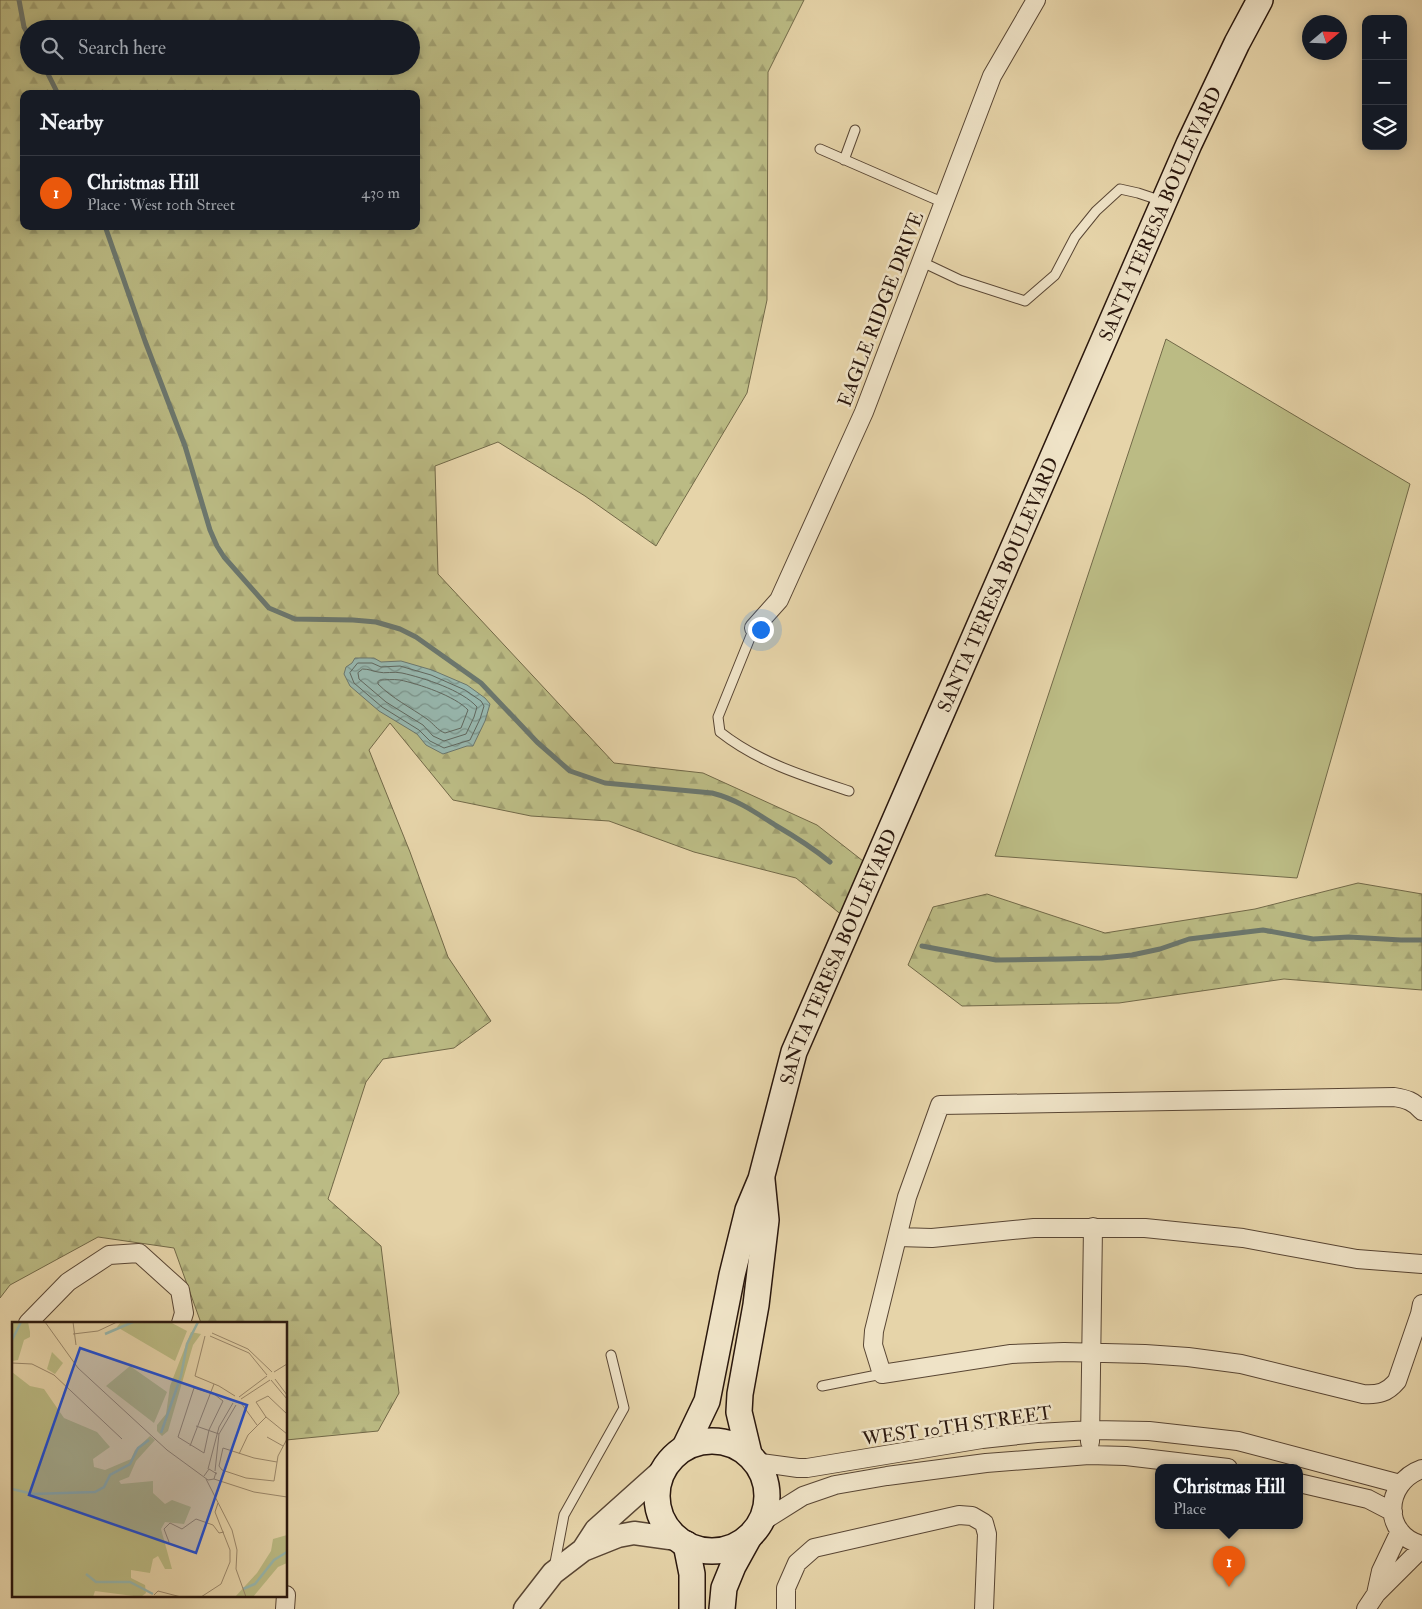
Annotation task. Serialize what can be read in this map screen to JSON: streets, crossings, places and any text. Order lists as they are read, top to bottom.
{
  "streets": {
    "main road": ["SANTA TERESA BOULEVARD"],
    "street": ["EAGLE RIDGE DRIVE", "WEST 10TH STREET"]
  },
  "crossings": [
    ["SANTA TERESA BOULEVARD", "WEST 10TH STREET"]
  ],
  "north": "right",
  "page": {
    "map_buttons": ["+", "−"],
    "search": "Search here",
    "heading": "Nearby",
    "list": [
      {
        "mark": "1",
        "name": "Christmas Hill",
        "note": "Place · West 10th Street",
        "value": "430 m"
      }
    ],
    "popup": ["Christmas Hill", "Place"],
    "pins": "1"
  }
}
